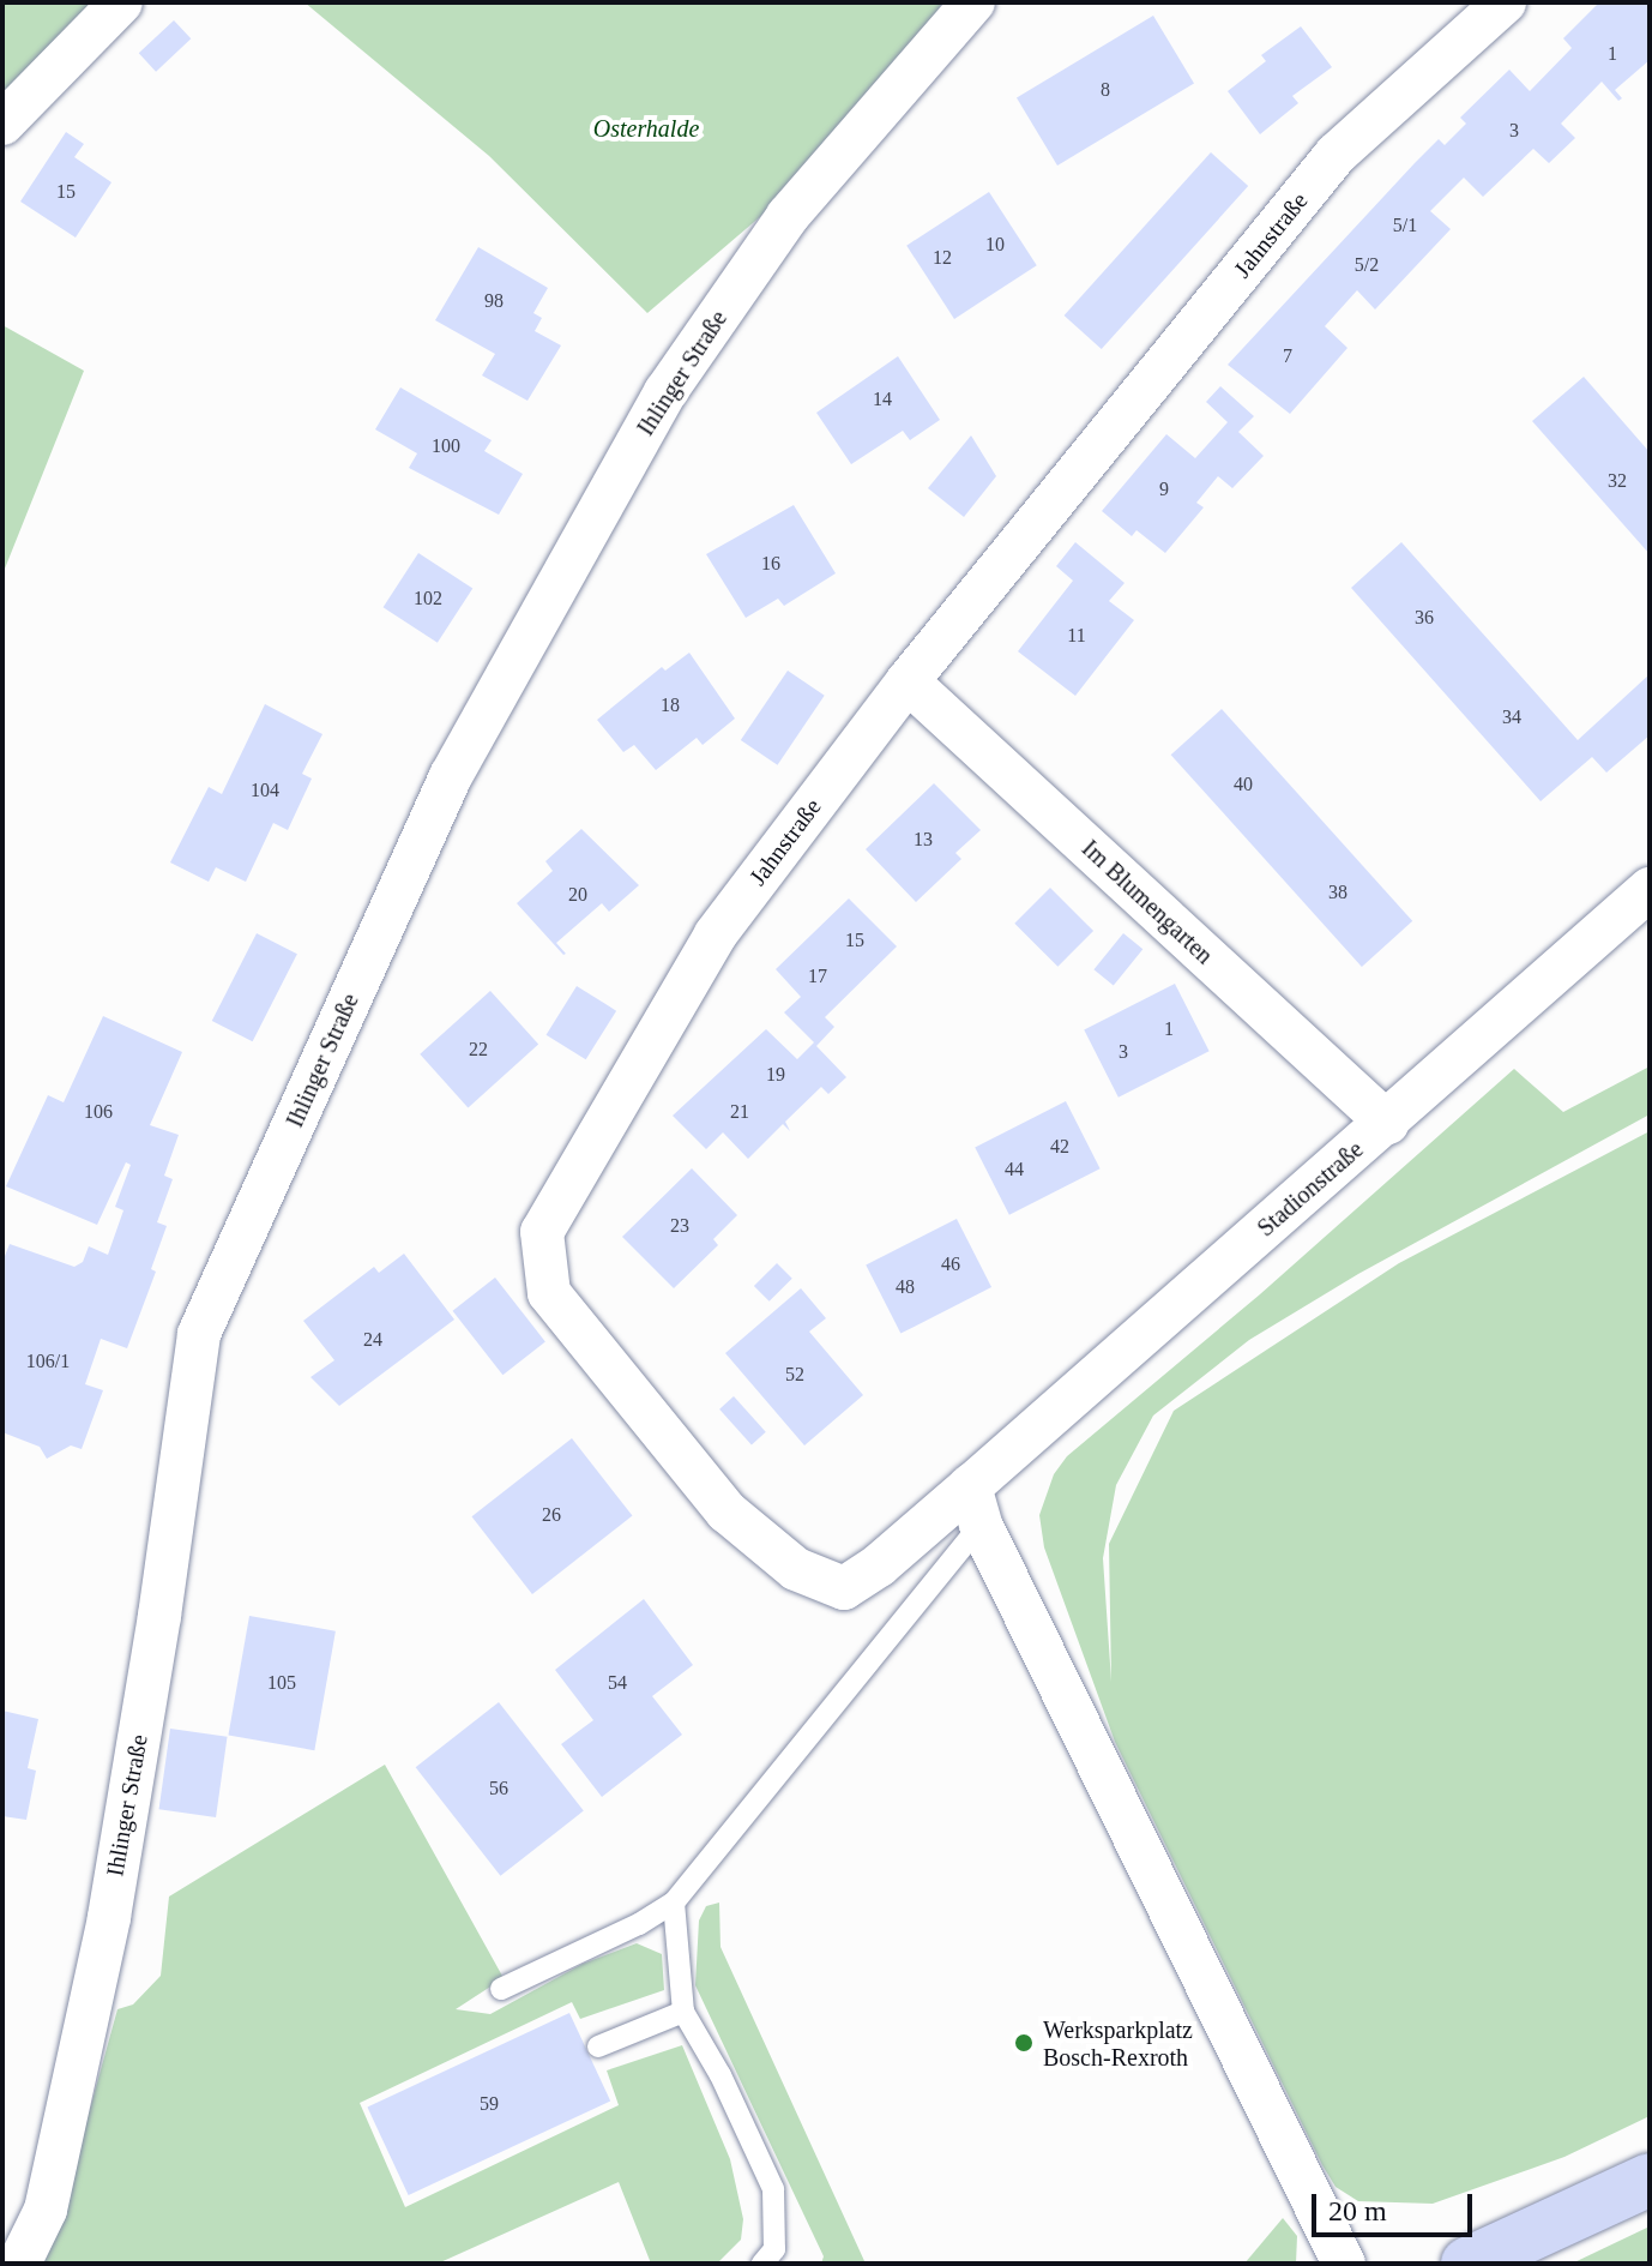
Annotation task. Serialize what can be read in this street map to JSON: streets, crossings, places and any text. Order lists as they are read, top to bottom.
{
  "streets": {
    "street": [
      "Jahnstraße",
      "Ihlinger Straße",
      "Im Blumengarten",
      "Stadionstraße"
    ]
  },
  "crossings": [
    ["Jahnstraße", "Im Blumengarten"],
    ["Jahnstraße", "Stadionstraße"],
    ["Im Blumengarten", "Stadionstraße"]
  ],
  "parks": ["Osterhalde"],
  "places": ["Werksparkplatz Bosch-Rexroth"],
  "house_numbers": [
    "1",
    "8",
    "3",
    "15",
    "5/1",
    "10",
    "12",
    "5/2",
    "98",
    "7",
    "14",
    "100",
    "32",
    "9",
    "16",
    "102",
    "36",
    "11",
    "18",
    "34",
    "40",
    "104",
    "13",
    "38",
    "20",
    "15",
    "17",
    "1",
    "22",
    "3",
    "19",
    "106",
    "21",
    "42",
    "44",
    "23",
    "46",
    "48",
    "24",
    "106/1",
    "52",
    "26",
    "105",
    "54",
    "56",
    "59"
  ],
  "scale_bar": "20 m"
}
